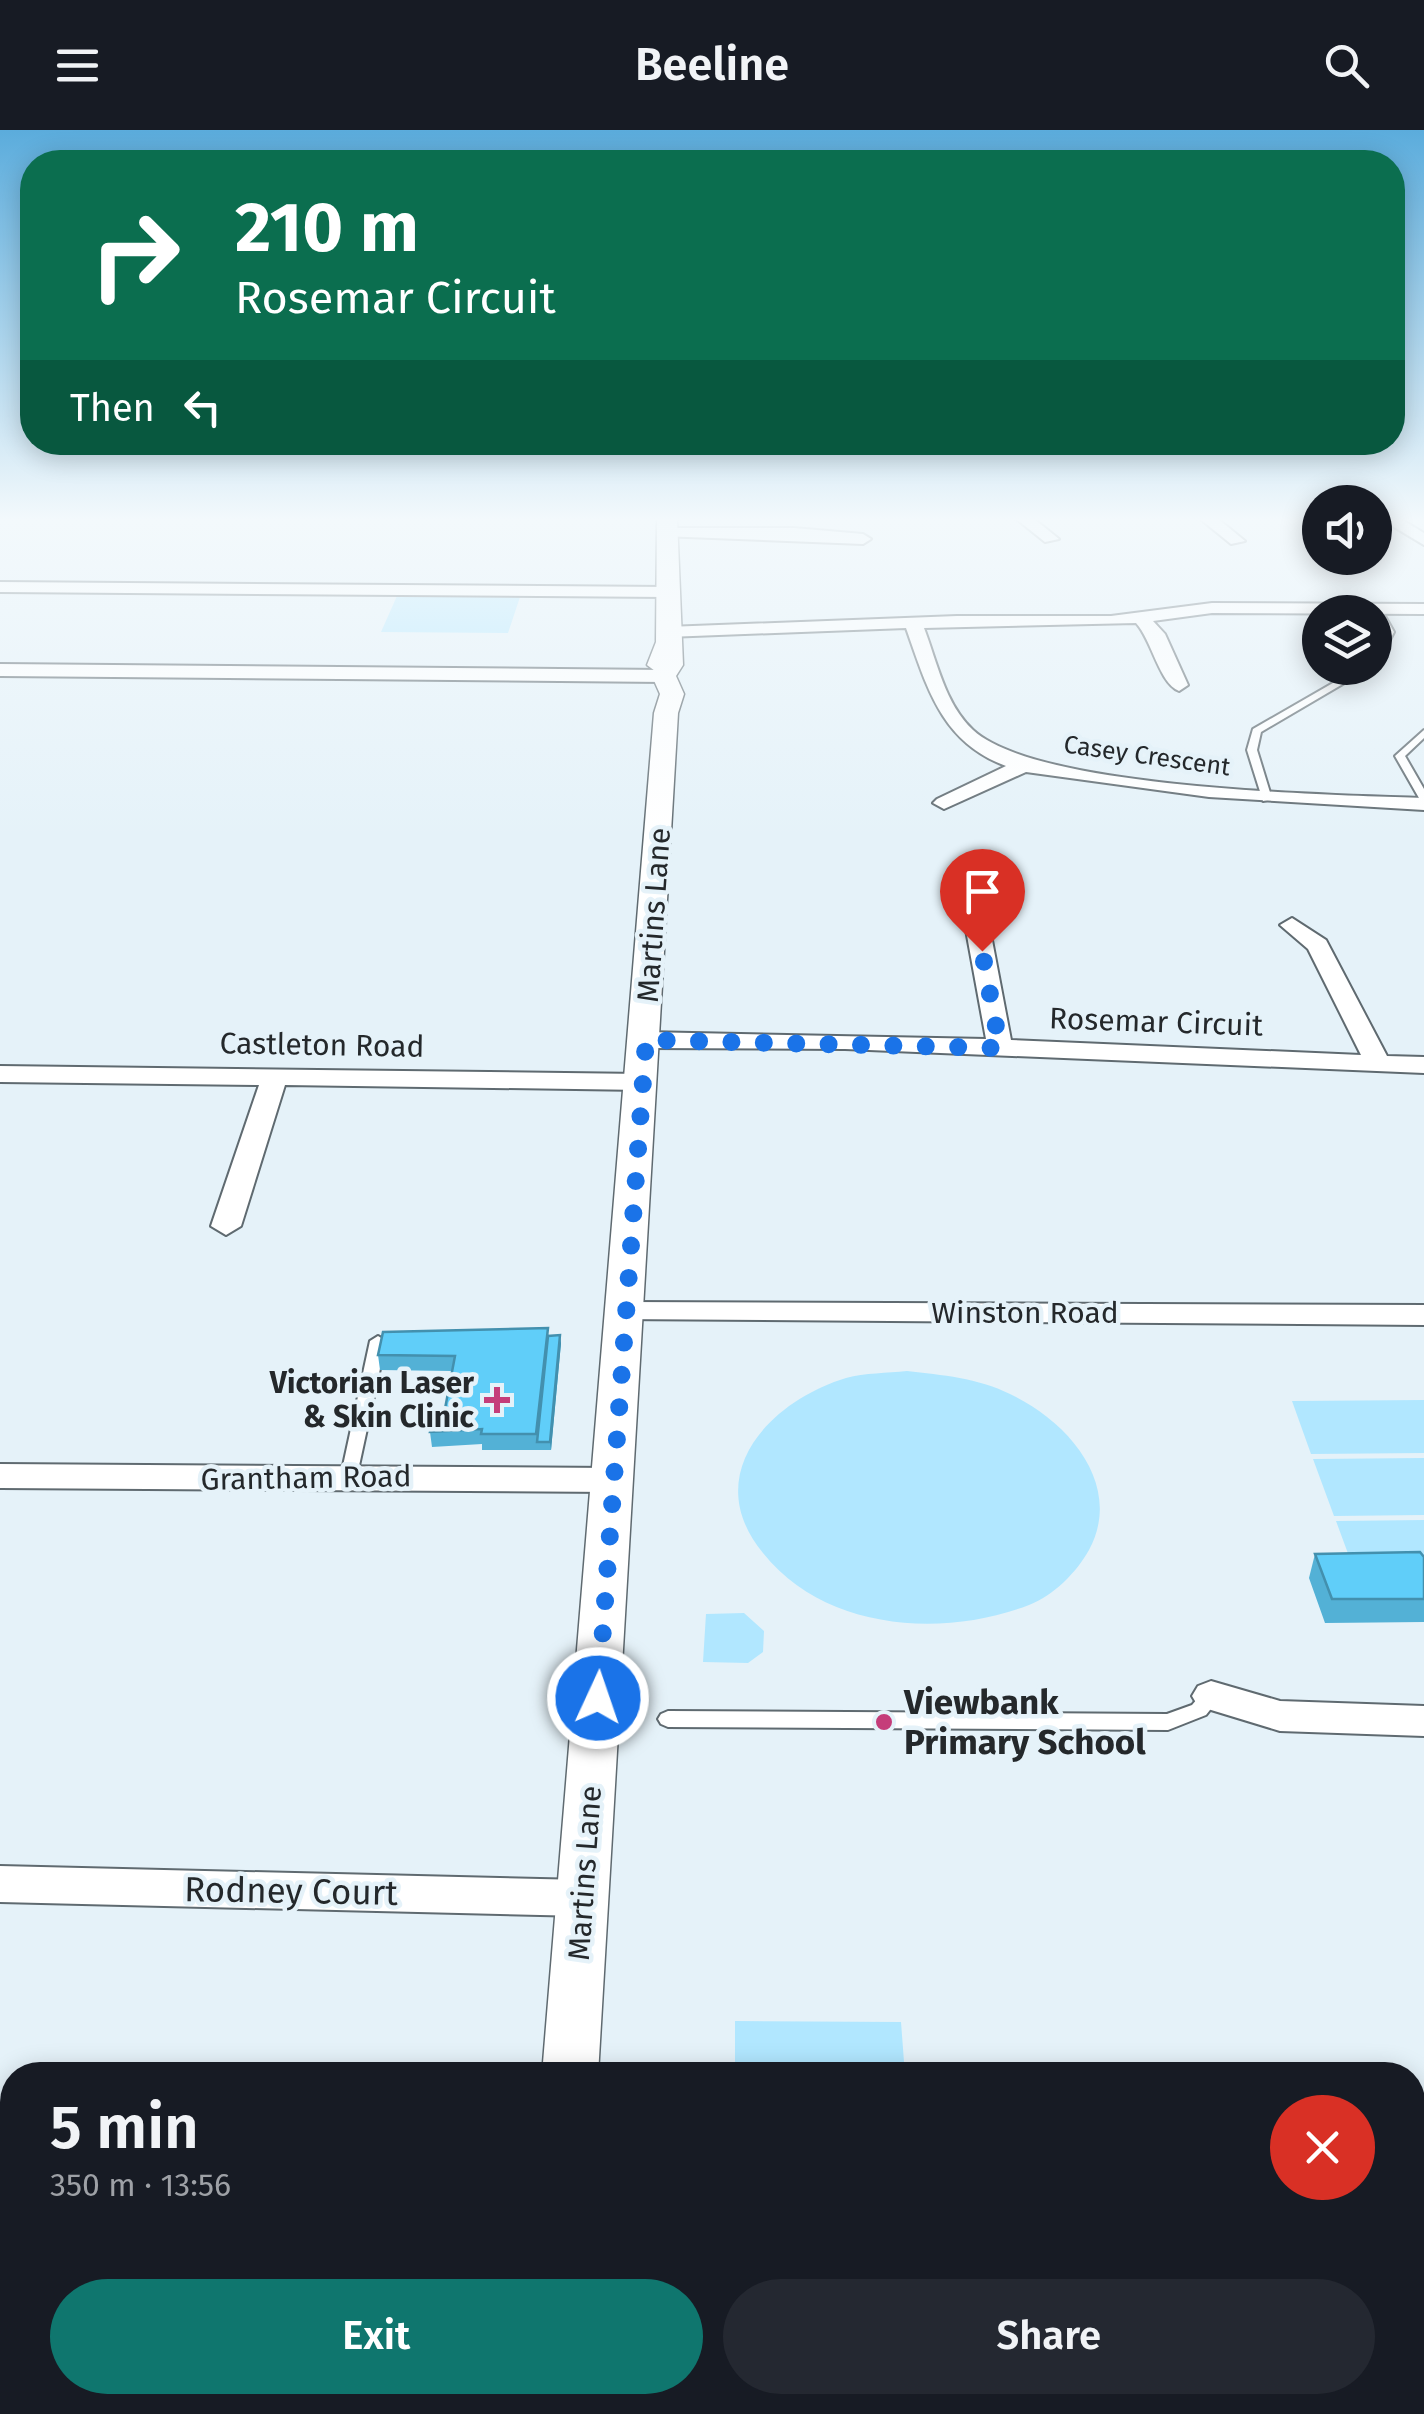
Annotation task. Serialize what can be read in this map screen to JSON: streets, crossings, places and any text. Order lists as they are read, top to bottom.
{
  "streets": {
    "street": [
      "Casey Crescent",
      "Martins Lane",
      "Rosemar Circuit",
      "Castleton Road",
      "Winston Road",
      "Grantham Road",
      "Rodney Court"
    ]
  },
  "crossings": [
    ["Martins Lane", "Rosemar Circuit"],
    ["Martins Lane", "Castleton Road"],
    ["Martins Lane", "Winston Road"],
    ["Martins Lane", "Grantham Road"],
    ["Martins Lane", "Rodney Court"]
  ],
  "places": {
    "health": ["Victorian Laser & Skin Clinic"],
    "other": ["Viewbank Primary School"]
  },
  "page": {
    "header": "Beeline",
    "turn": ["210 m", "Rosemar Circuit"],
    "then": "Then",
    "heading": ["5 min", "350 m · 13:56"],
    "buttons": ["Exit", "Share"]
  }
}
